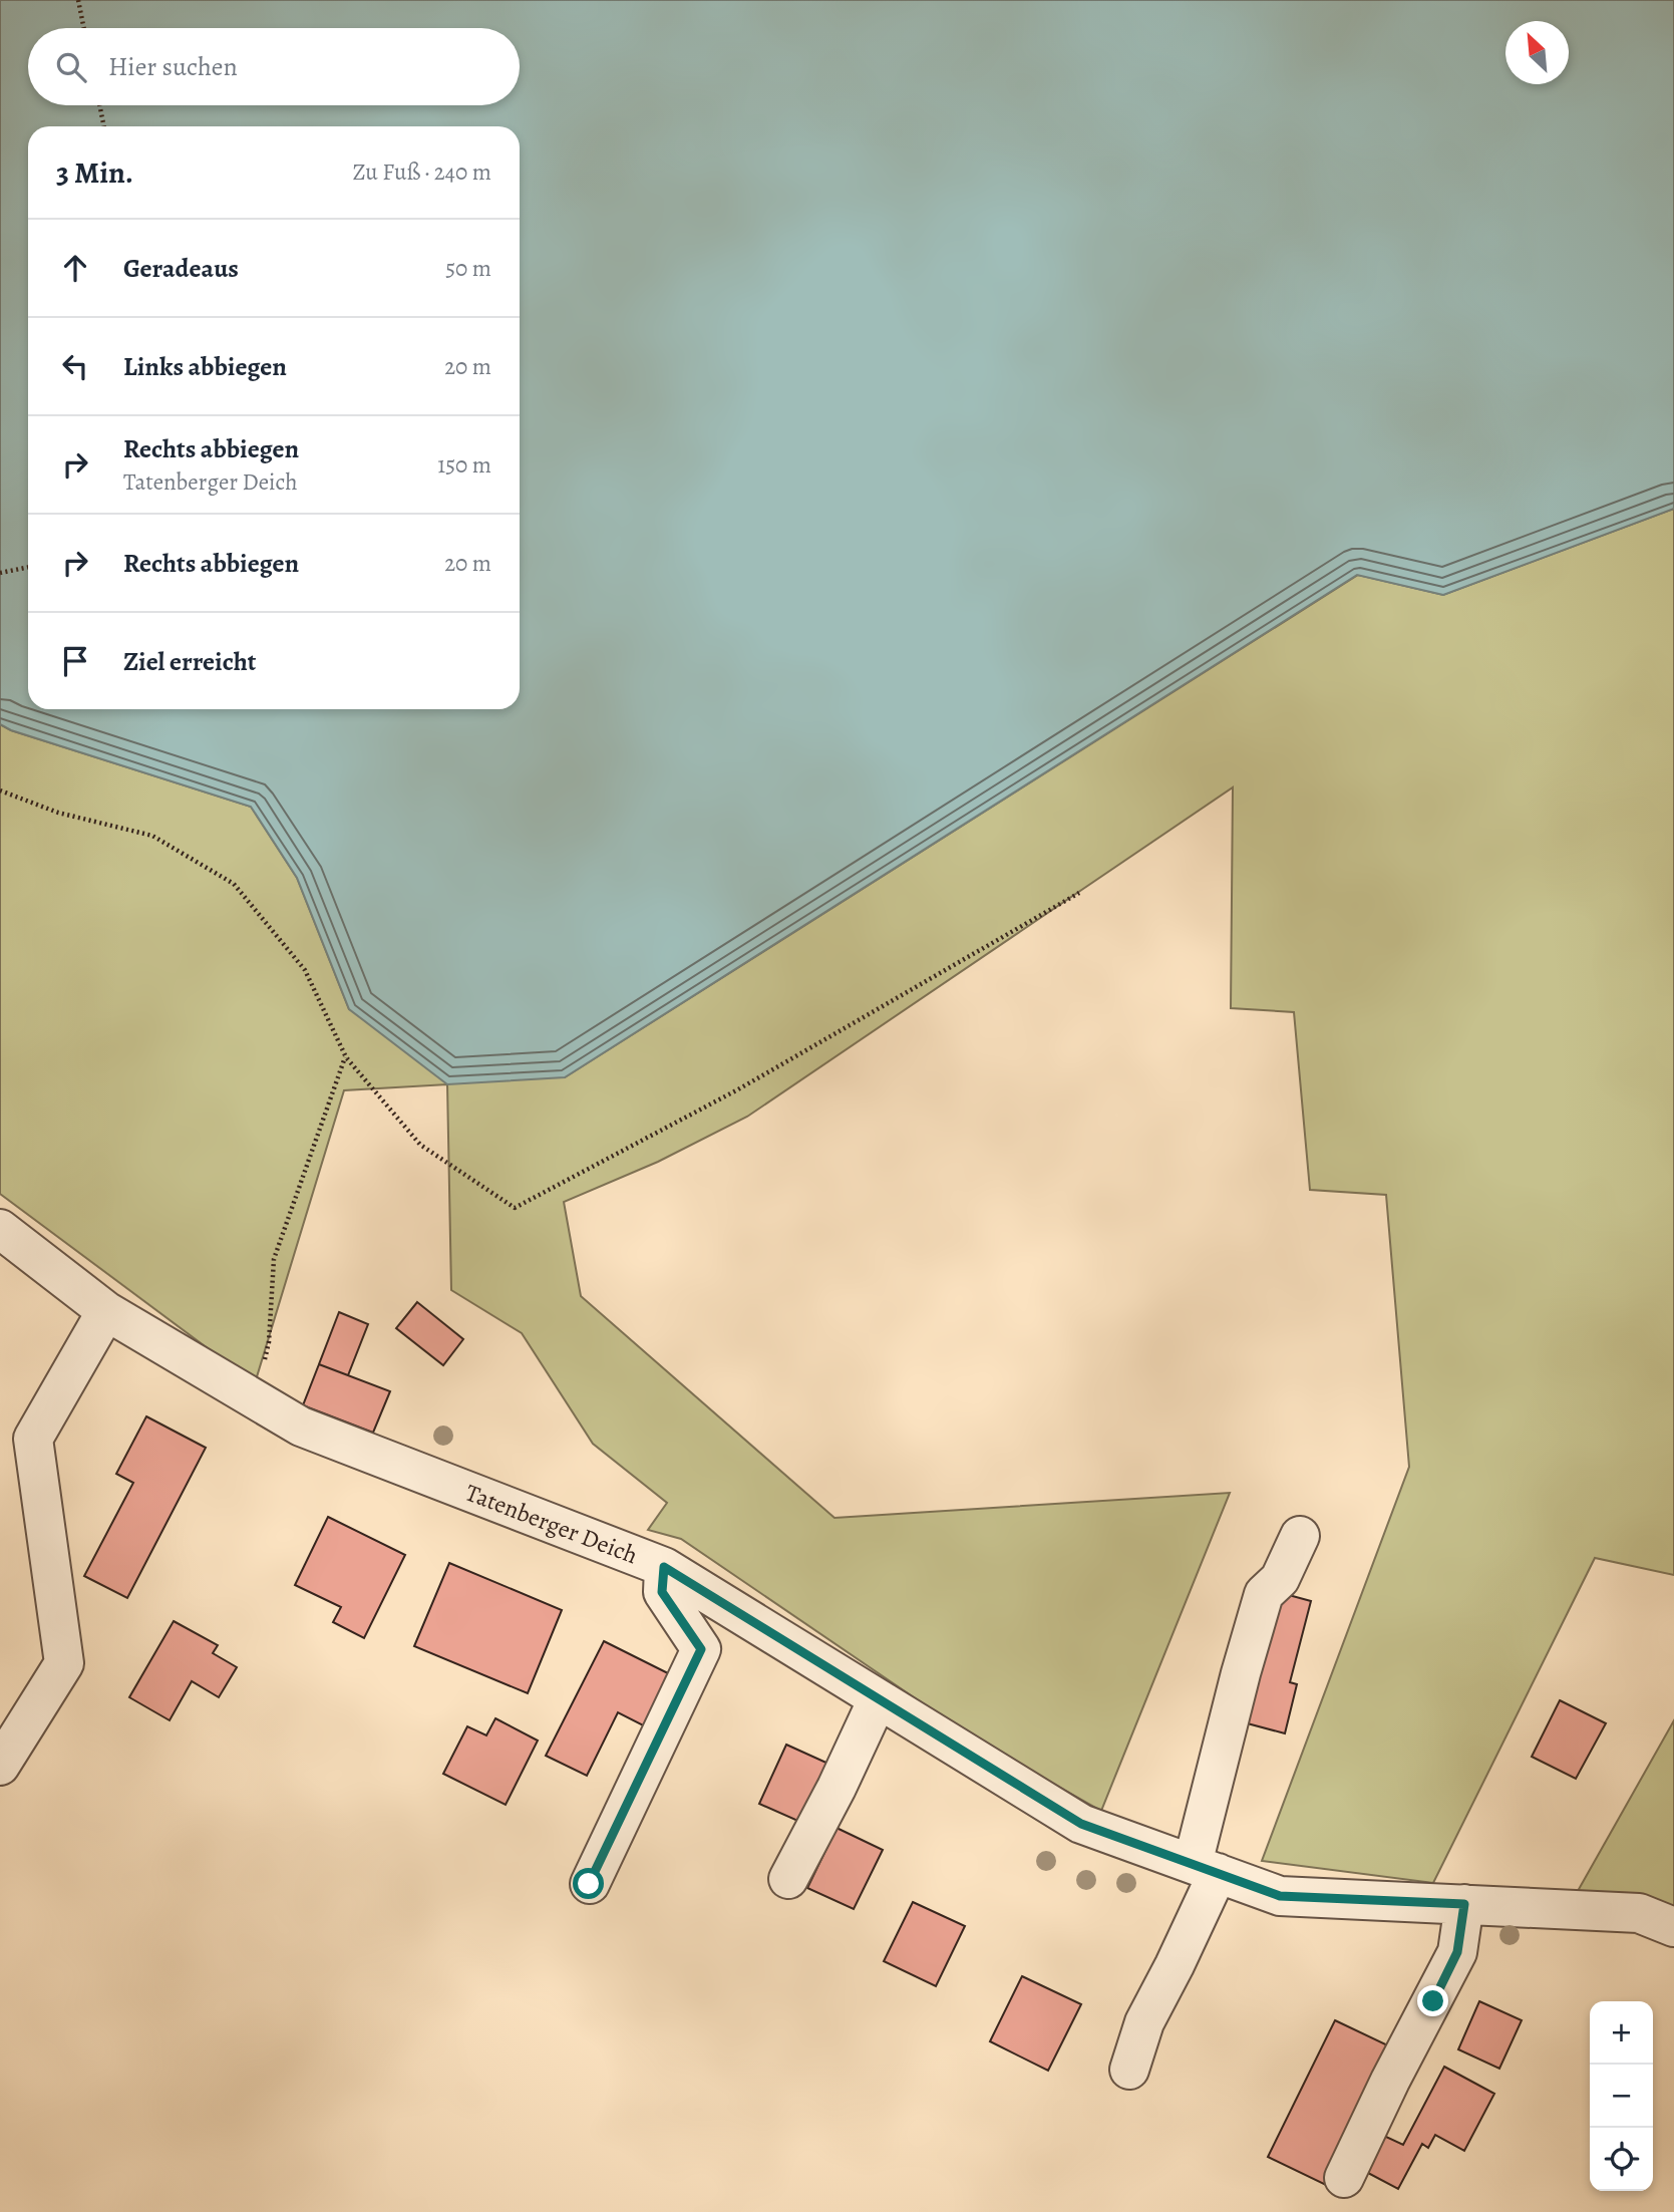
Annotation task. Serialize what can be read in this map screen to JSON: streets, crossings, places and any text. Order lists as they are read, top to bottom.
{
  "streets": {
    "street": ["Tatenberger Deich"]
  },
  "north": "top left",
  "page": {
    "search": "Hier suchen",
    "heading": ["3 Min.", "Zu Fuß · 240 m"],
    "list": [
      ["Geradeaus", "50 m"],
      ["Links abbiegen", "20 m"],
      ["Rechts abbiegen", "Tatenberger Deich", "150 m"],
      ["Rechts abbiegen", "20 m"],
      "Ziel erreicht"
    ],
    "map_buttons": ["+", "−"]
  }
}
